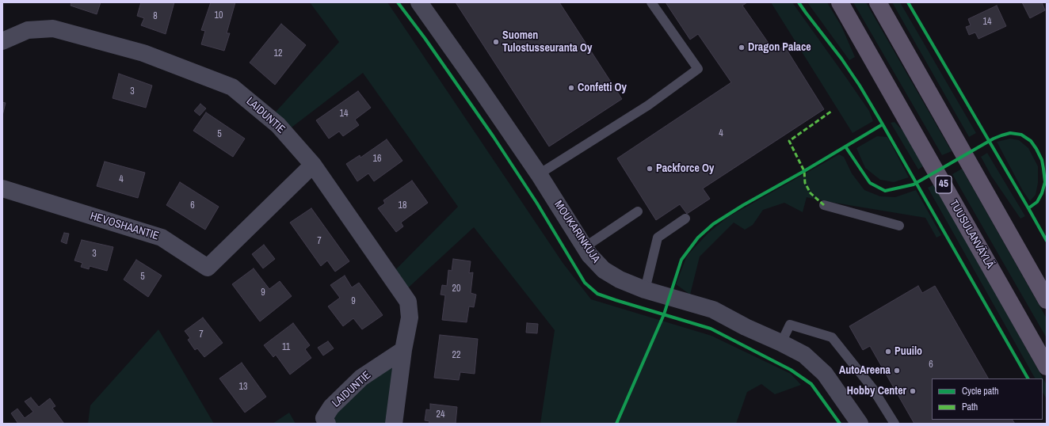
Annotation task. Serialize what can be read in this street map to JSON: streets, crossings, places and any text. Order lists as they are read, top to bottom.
{
  "streets": {
    "main road": ["45", "TUUSULANVÄYLÄ"],
    "street": ["LAIDUNTIE", "HEVOSHAANTIE", "MOUKARINKUJA"]
  },
  "crossings": [
    ["LAIDUNTIE", "HEVOSHAANTIE"]
  ],
  "places": [
    "Suomen Tulostusseuranta Oy",
    "Dragon Palace",
    "Confetti Oy",
    "Packforce Oy",
    "Puuilo",
    "AutoAreena",
    "Hobby Center"
  ],
  "house_numbers": [
    "10",
    "8",
    "14",
    "12",
    "3",
    "14",
    "4",
    "5",
    "16",
    "4",
    "6",
    "18",
    "7",
    "3",
    "5",
    "20",
    "9",
    "9",
    "7",
    "11",
    "22",
    "6",
    "13",
    "24"
  ],
  "legend": ["Cycle path", "Path"]
}
